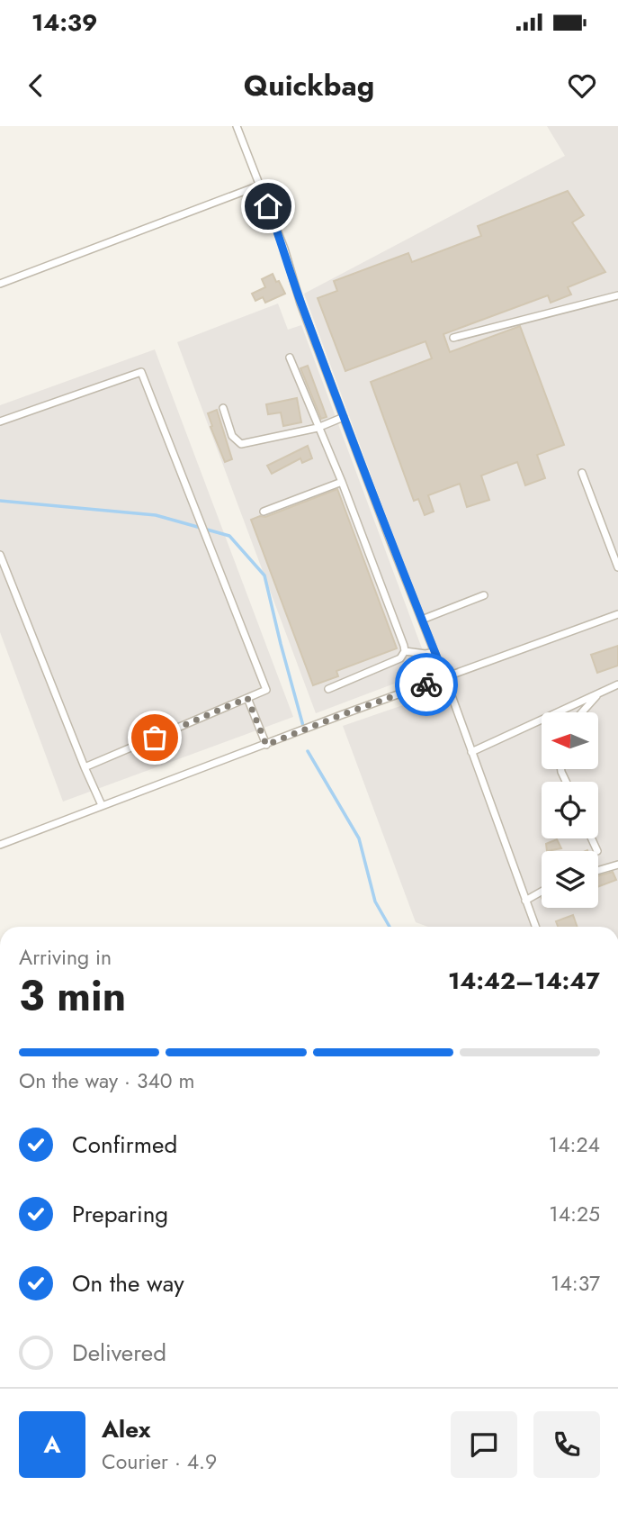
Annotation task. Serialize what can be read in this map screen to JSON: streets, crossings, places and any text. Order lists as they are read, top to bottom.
{
  "north": "left",
  "page": {
    "status": "14:39",
    "header": "Quickbag",
    "heading": ["3 min", "Arriving in", "14:42–14:47"],
    "panel": ["Alex", "Courier · 4.9"],
    "bar": "On the way · 340 m",
    "list": [
      ["Confirmed", "14:24"],
      ["Preparing", "14:25"],
      ["On the way", "14:37"],
      "Delivered"
    ],
    "round": "A"
  }
}
